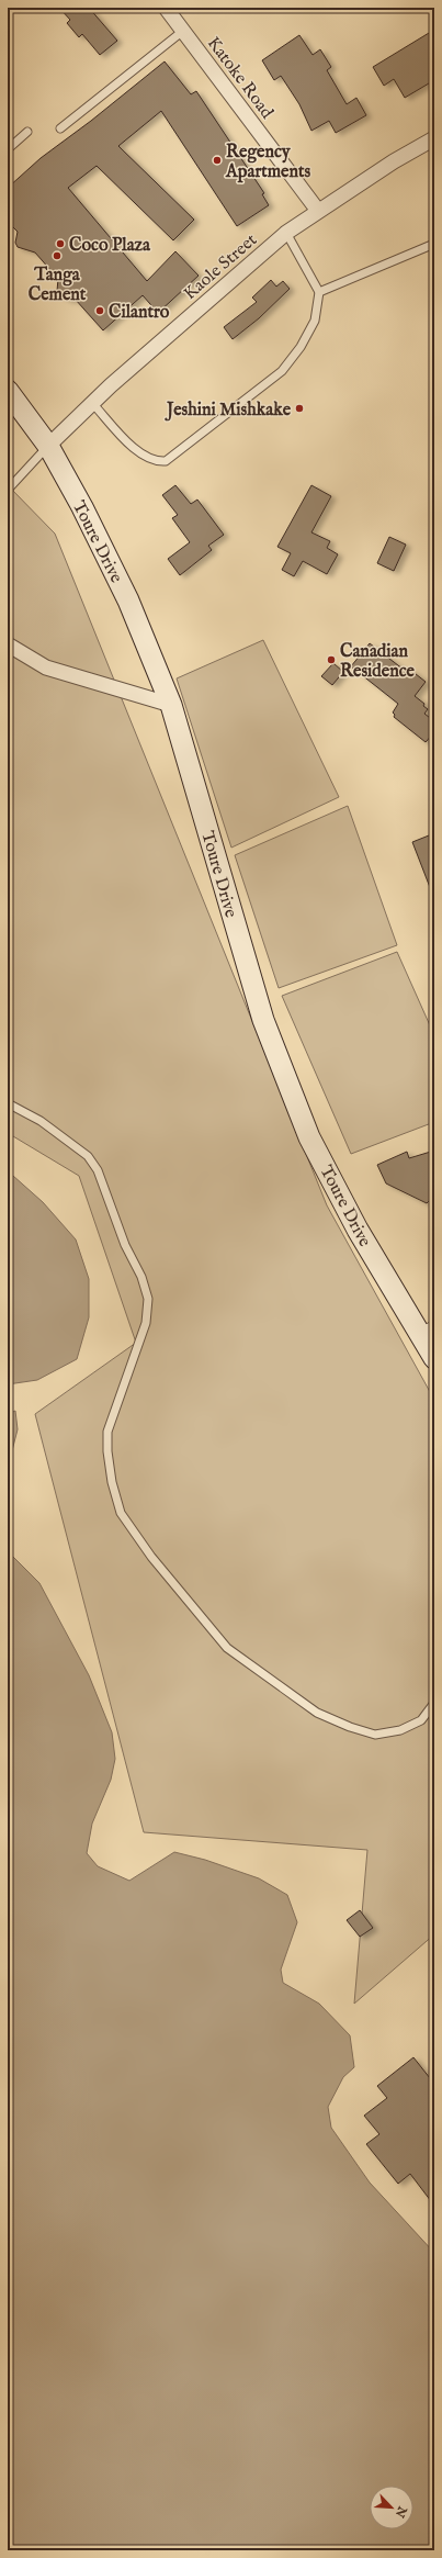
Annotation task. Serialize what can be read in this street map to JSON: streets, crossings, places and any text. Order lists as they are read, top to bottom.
{
  "streets": {
    "street": ["Katoke Road", "Kaole Street", "Toure Drive"]
  },
  "crossings": [
    ["Katoke Road", "Kaole Street"],
    ["Kaole Street", "Toure Drive"]
  ],
  "places": [
    "Regency Apartments",
    "Coco Plaza",
    "Tanga Cement",
    "Cilantro",
    "Jeshini Mishkake",
    "Canadian Residence"
  ],
  "north": "bottom right"
}
